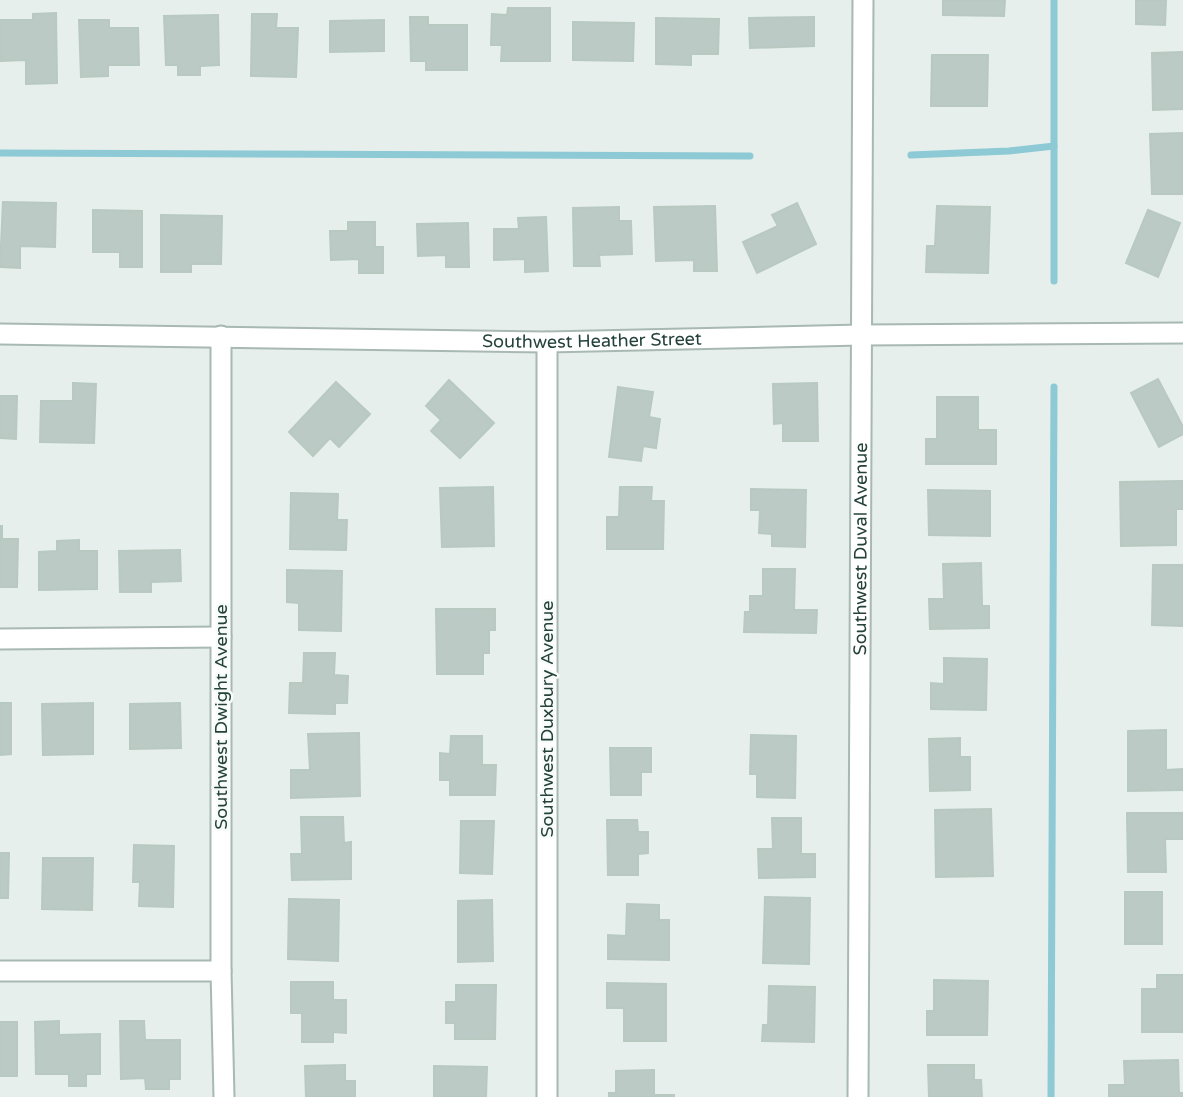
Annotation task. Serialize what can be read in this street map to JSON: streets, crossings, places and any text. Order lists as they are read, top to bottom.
{
  "streets": {
    "street": [
      "Southwest Heather Street",
      "Southwest Duval Avenue",
      "Southwest Dwight Avenue",
      "Southwest Duxbury Avenue"
    ]
  },
  "crossings": [
    ["Southwest Heather Street", "Southwest Duval Avenue"],
    ["Southwest Heather Street", "Southwest Dwight Avenue"],
    ["Southwest Heather Street", "Southwest Duxbury Avenue"]
  ]
}
